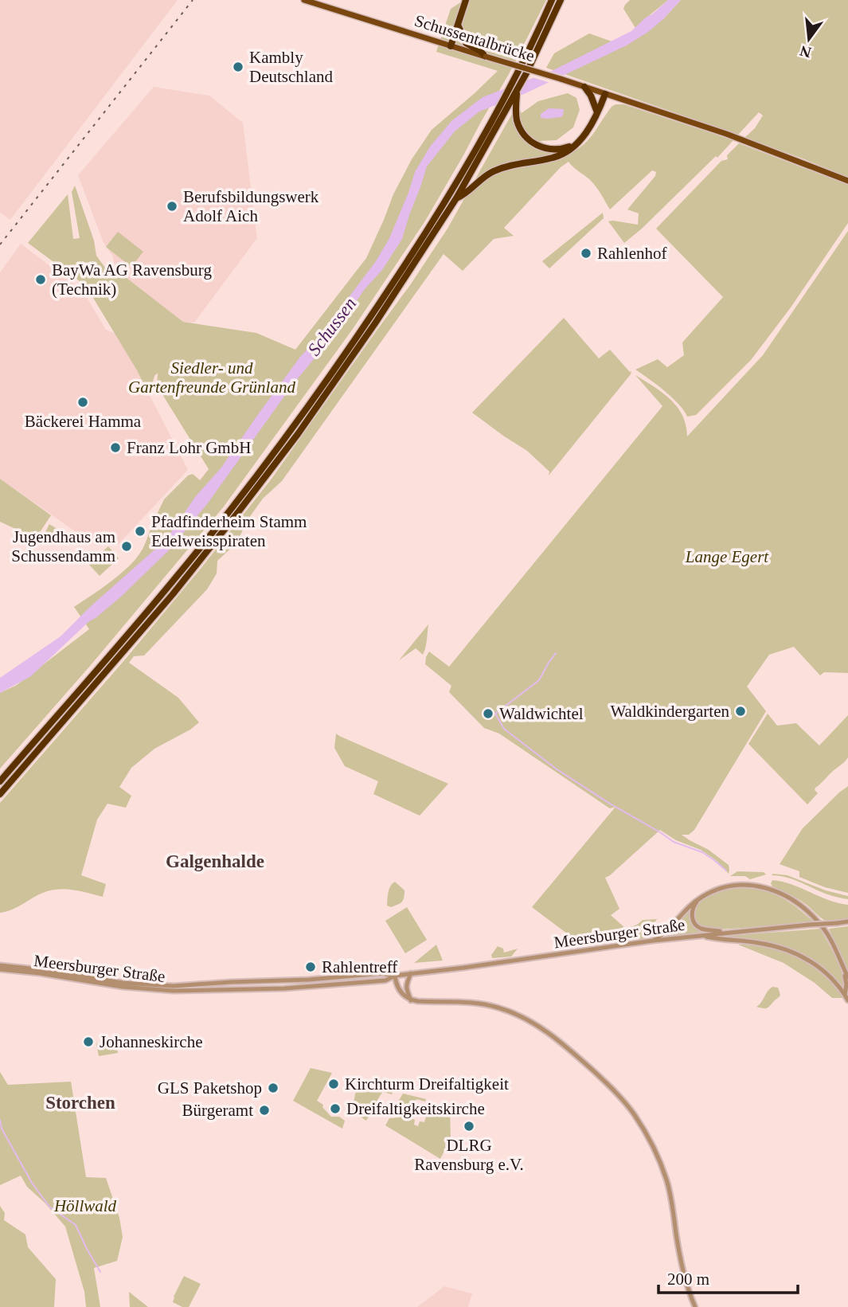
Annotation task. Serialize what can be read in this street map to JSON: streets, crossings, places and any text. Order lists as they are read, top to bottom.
{
  "streets": {
    "main road": ["Schussentalbrücke"],
    "street": ["Meersburger Straße"]
  },
  "districts": ["Galgenhalde", "Storchen"],
  "water": ["Schussen"],
  "parks": ["Siedler- und Gartenfreunde Grünland", "Lange Egert", "Höllwald"],
  "places": [
    "Kambly Deutschland",
    "Berufsbildungswerk Adolf Aich",
    "Rahlenhof",
    "BayWa AG Ravensburg (Technik)",
    "Bäckerei Hamma",
    "Franz Lohr GmbH",
    "Pfadfinderheim Stamm Edelweisspiraten",
    "Jugendhaus am Schussendamm",
    "Waldkindergarten",
    "Waldwichtel",
    "Rahlentreff",
    "Johanneskirche",
    "Kirchturm Dreifaltigkeit",
    "GLS Paketshop",
    "Dreifaltigkeitskirche",
    "Bürgeramt",
    "DLRG Ravensburg e.V."
  ],
  "scale_bar": "200 m",
  "north": "bottom"
}
